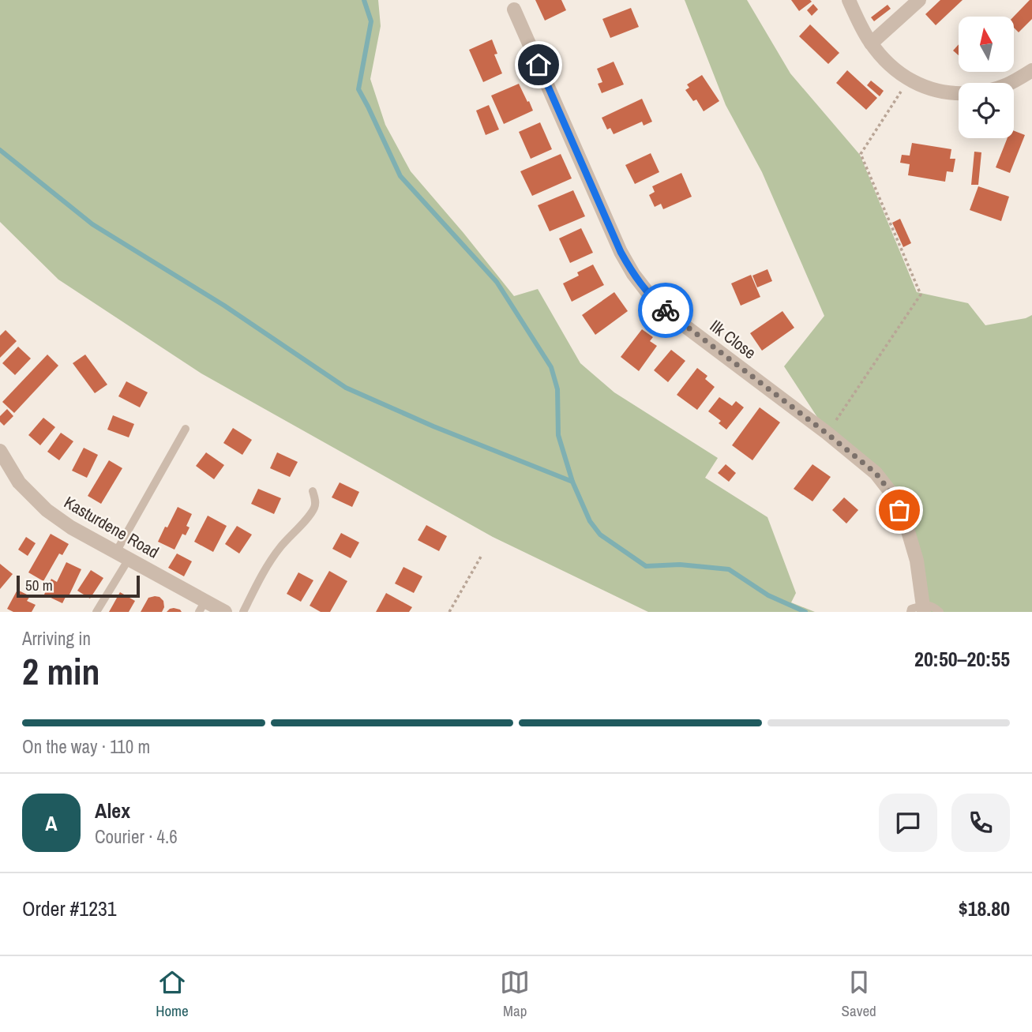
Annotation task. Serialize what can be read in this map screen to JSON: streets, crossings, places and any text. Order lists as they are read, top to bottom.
{
  "streets": {
    "street": ["Ilk Close", "Kasturdene Road"]
  },
  "scale_bar": "50 m",
  "north": "top",
  "page": {
    "scale": "50 m",
    "heading": ["2 min", "Arriving in", "20:50–20:55"],
    "panel": [
      "Alex",
      "Courier · 4.6",
      "Order #1231",
      "$18.80"
    ],
    "bar": "On the way · 110 m",
    "round": "A",
    "tabs": ["Home", "Map", "Saved"]
  }
}
